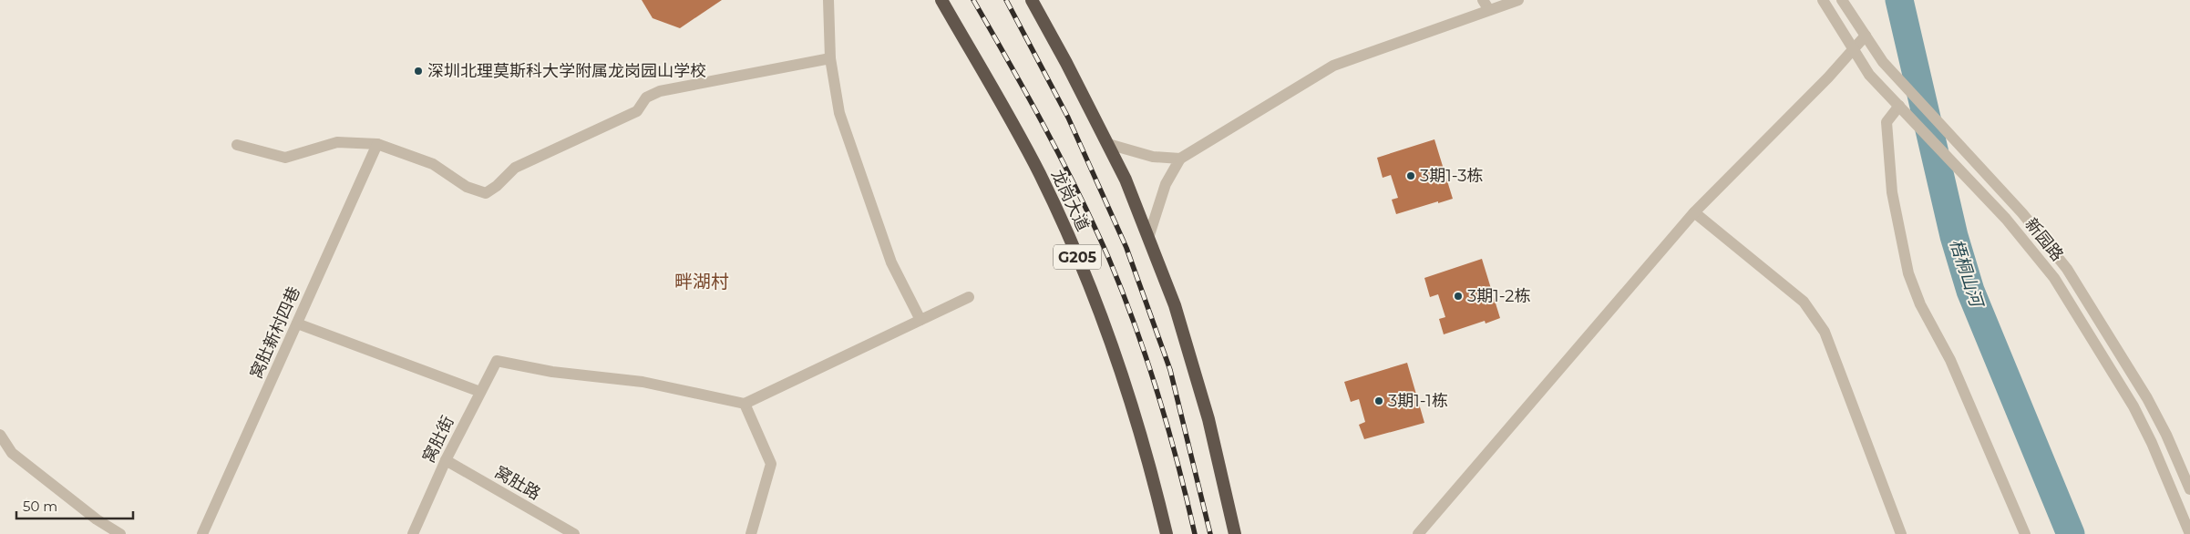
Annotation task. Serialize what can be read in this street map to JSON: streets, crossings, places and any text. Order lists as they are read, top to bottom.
{
  "streets": {
    "highway": ["龙岗大道", "G205"],
    "street": [
      "新园路",
      "窝肚新村四巷",
      "窝肚街",
      "窝肚路"
    ]
  },
  "crossings": [
    ["窝肚街", "窝肚路"]
  ],
  "districts": ["畔湖村"],
  "water": ["梧桐山河"],
  "places": [
    "深圳北理莫斯科大学附属龙岗园山学校",
    "3期1-3栋",
    "3期1-2栋",
    "3期1-1栋"
  ],
  "scale_bar": "50 m"
}
